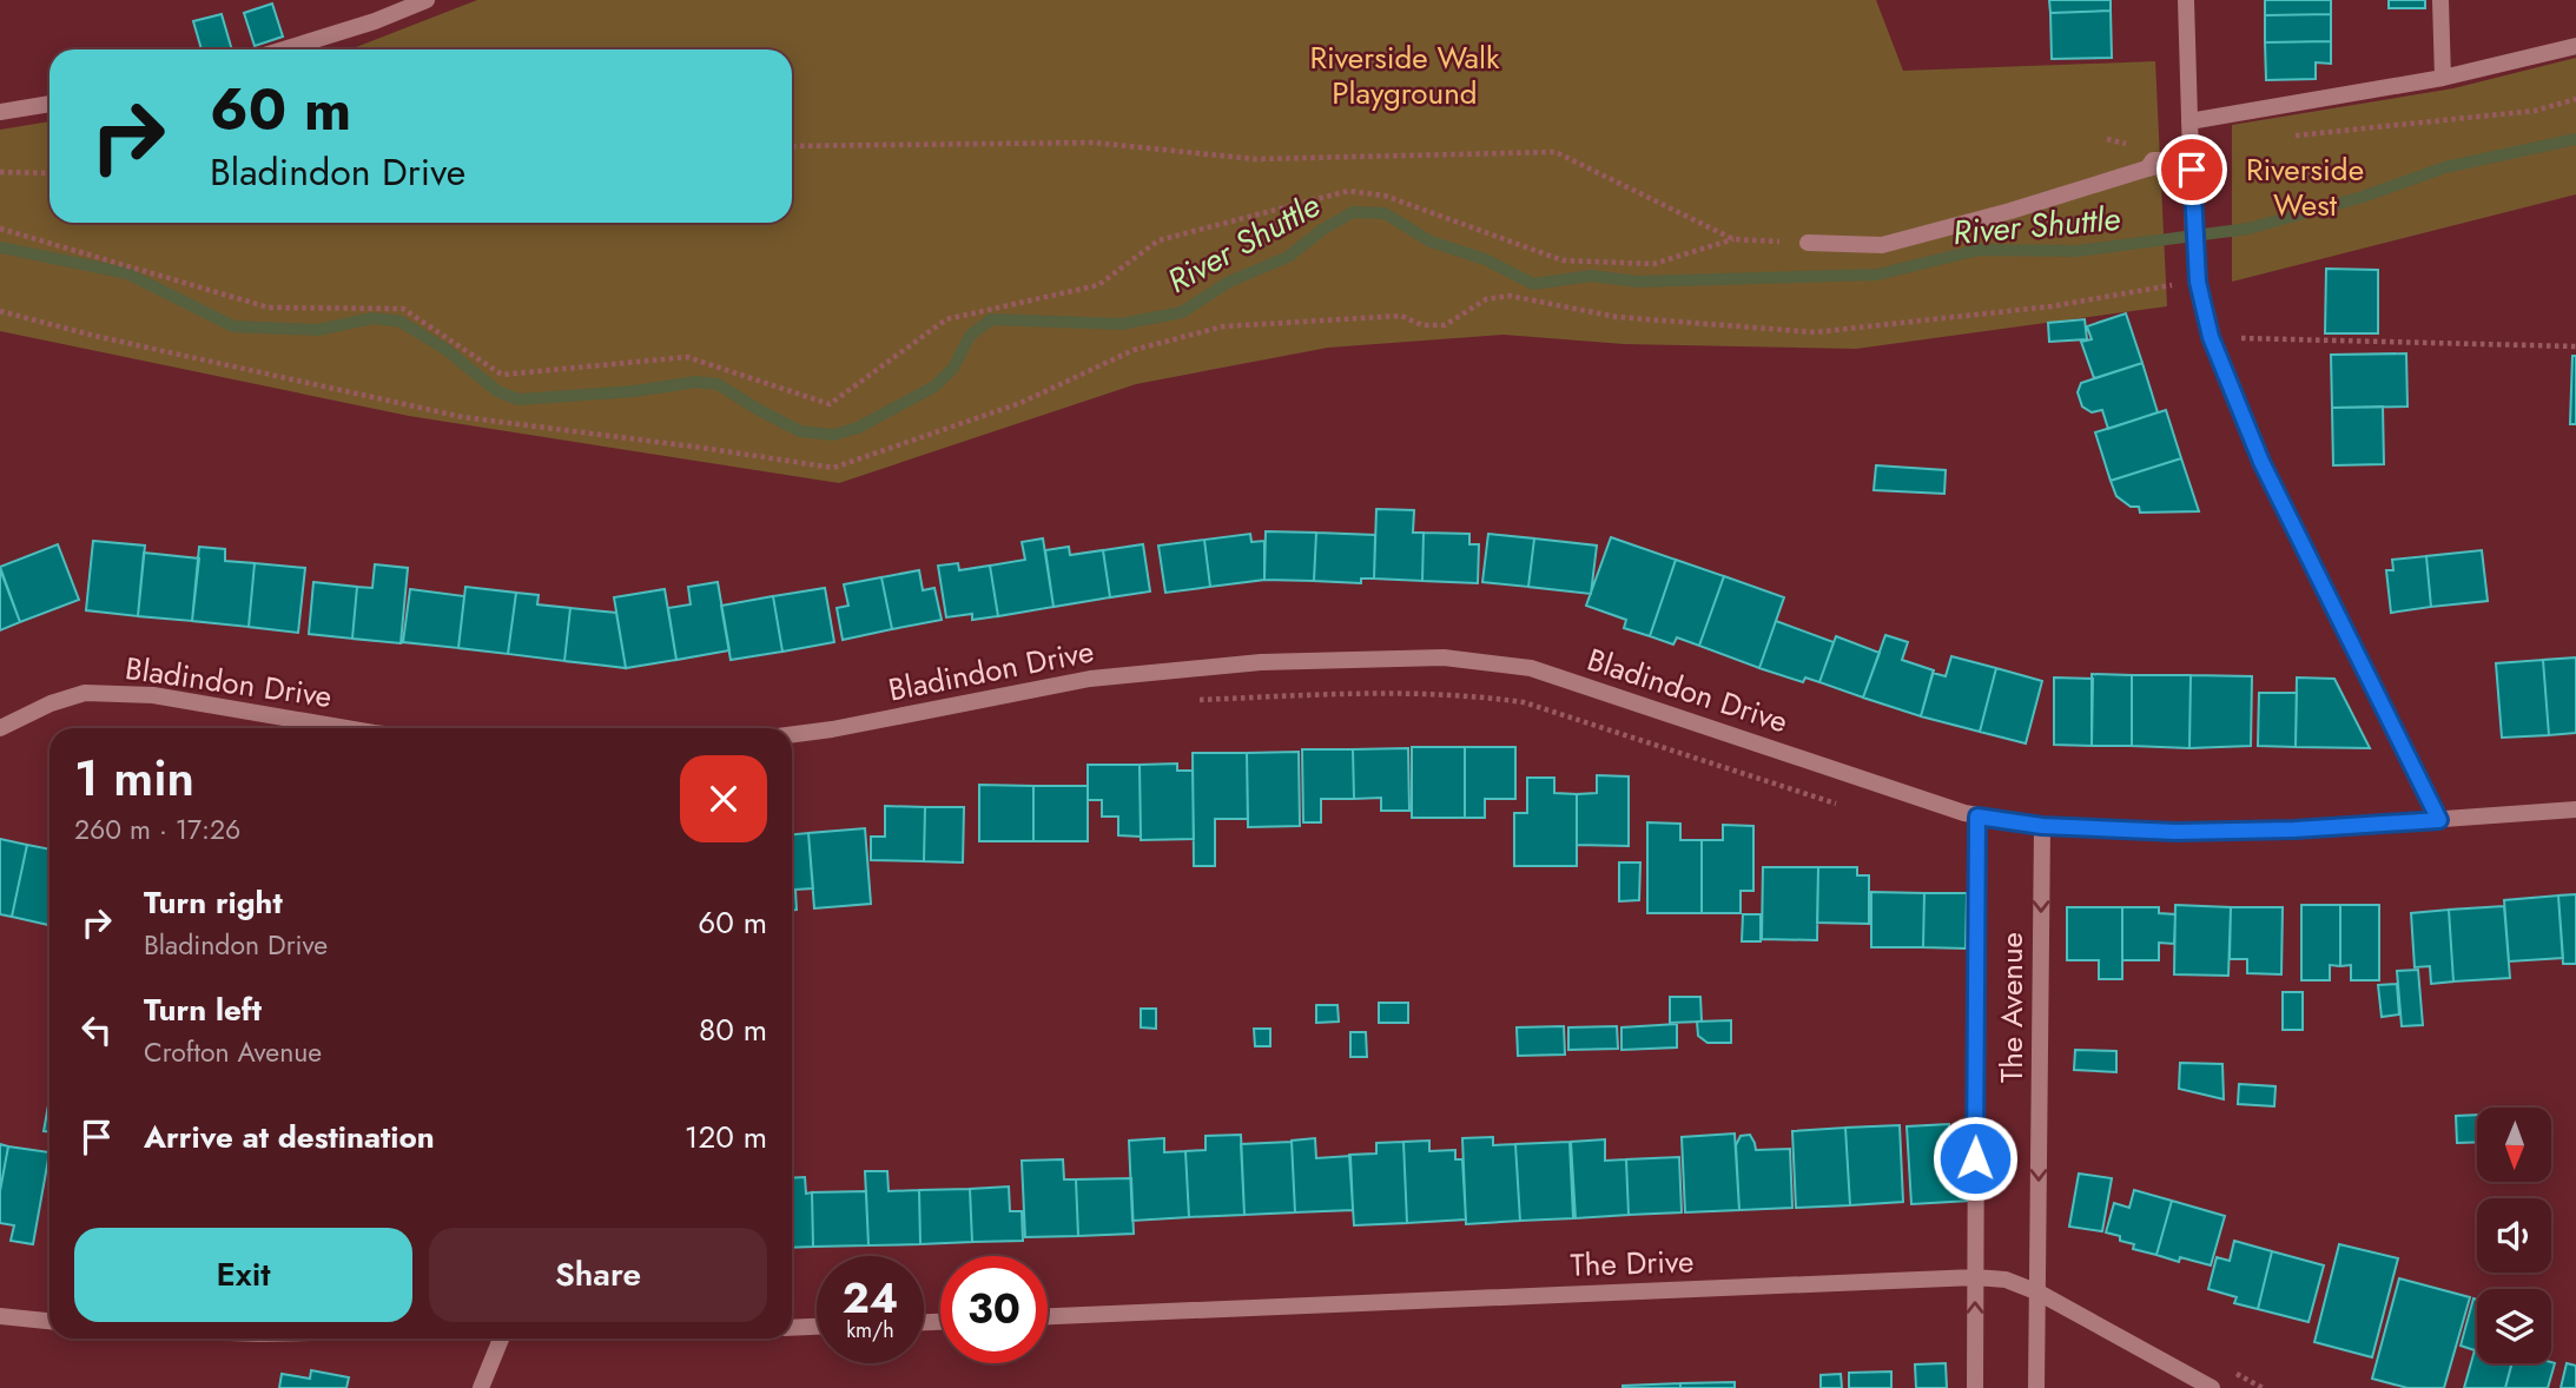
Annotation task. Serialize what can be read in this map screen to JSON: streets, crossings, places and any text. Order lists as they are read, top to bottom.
{
  "streets": {
    "street": ["Bladindon Drive", "The Avenue", "The Drive"]
  },
  "crossings": [
    ["Bladindon Drive", "The Avenue"],
    ["The Avenue", "The Drive"]
  ],
  "water": ["River Shuttle"],
  "parks": ["Riverside Walk Playground", "Riverside West"],
  "north": "bottom",
  "page": {
    "turn": ["60 m", "Bladindon Drive"],
    "heading": ["1 min", "260 m · 17:26"],
    "list": [
      {
        "name": "Turn right",
        "note": "Bladindon Drive",
        "value": "60 m"
      },
      {
        "name": "Turn left",
        "note": "Crofton Avenue",
        "value": "80 m"
      },
      {
        "name": "Arrive at destination",
        "value": "120 m"
      }
    ],
    "buttons": ["Exit", "Share"],
    "speed": "24 km/h",
    "limit": "30"
  }
}
